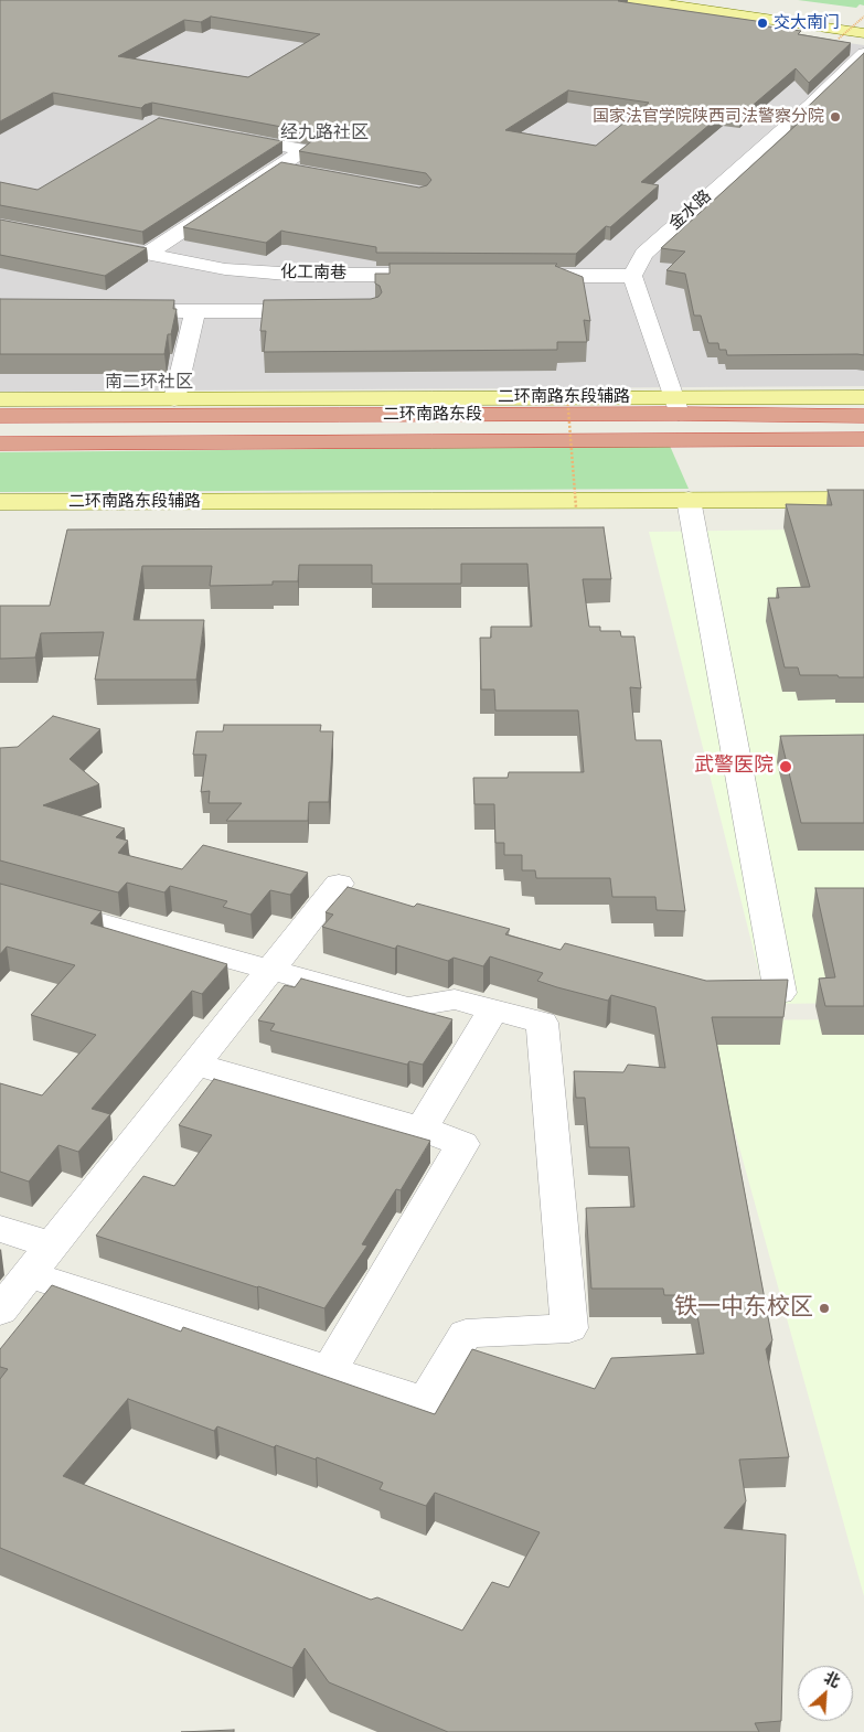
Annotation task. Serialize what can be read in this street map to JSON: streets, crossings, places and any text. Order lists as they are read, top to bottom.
{
  "streets": {
    "highway": ["二环南路东段"],
    "main road": ["二环南路东段辅路"],
    "street": ["金水路", "化工南巷"]
  },
  "crossings": [
    ["二环南路东段辅路", "二环南路东段"]
  ],
  "districts": ["经九路社区", "南二环社区"],
  "places": [
    "交大南门",
    "国家法官学院陕西司法警察分院",
    "武警医院",
    "铁一中东校区"
  ],
  "north": "top right"
}
